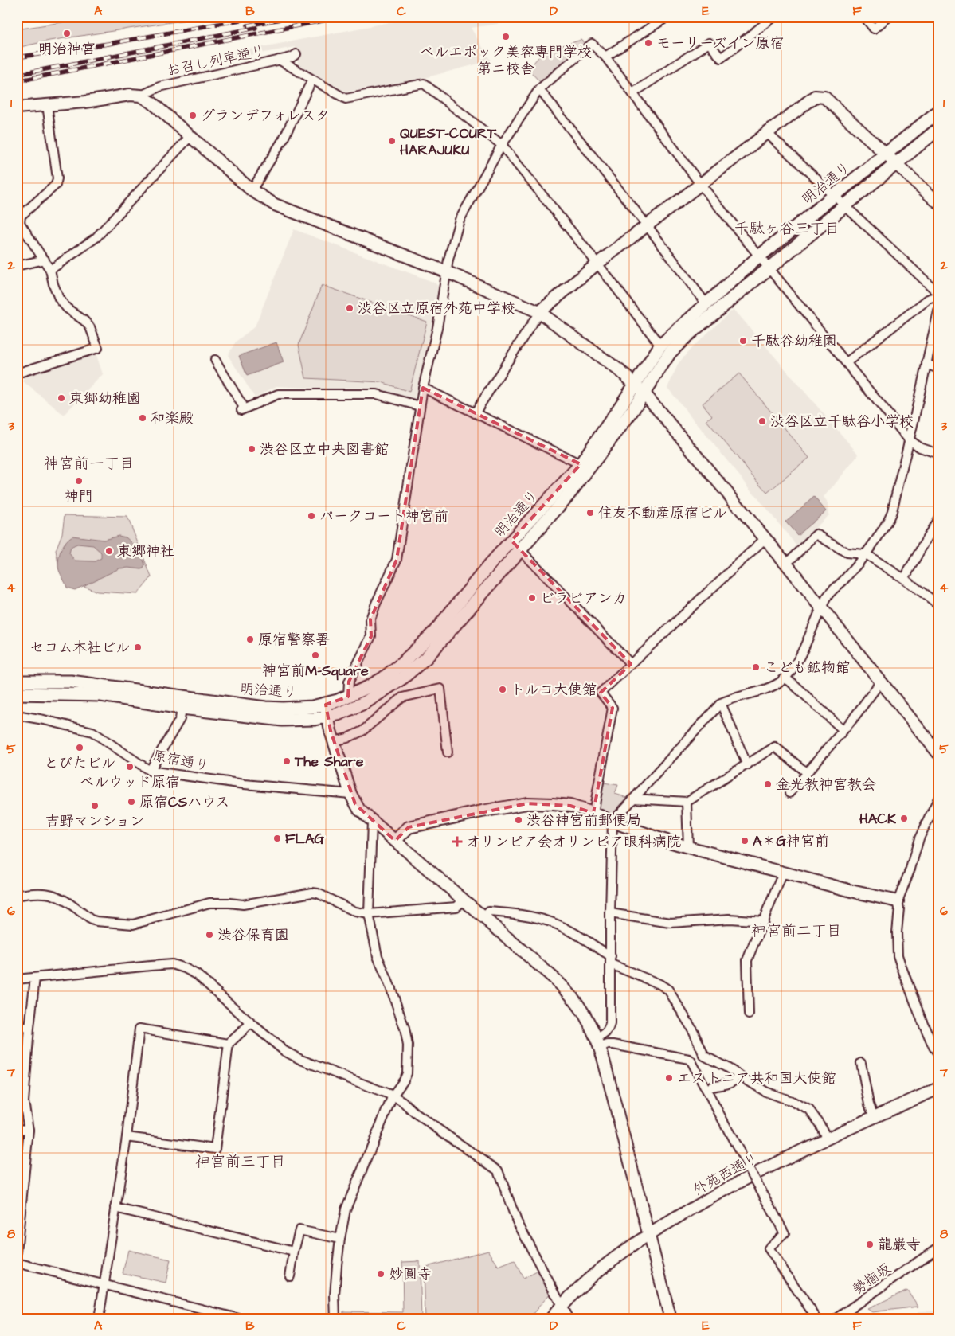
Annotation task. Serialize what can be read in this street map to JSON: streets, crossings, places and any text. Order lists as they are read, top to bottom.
{
  "streets": {
    "main road": ["明治通り"],
    "street": [
      "お召し列車通り",
      "原宿通り",
      "外苑西通り",
      "勢揃坂"
    ]
  },
  "districts": [
    "千駄ヶ谷三丁目",
    "神宮前一丁目",
    "神宮前二丁目",
    "神宮前三丁目"
  ],
  "places": {
    "other": [
      "明治神宮",
      "ベルエポック美容専門学校 第ニ校舎",
      "モーリーズイン原宿",
      "グランデフォレスタ",
      "QUEST-COURT HARAJUKU",
      "渋谷区立原宿外苑中学校",
      "千駄谷幼稚園",
      "東郷幼稚園",
      "和楽殿",
      "渋谷区立千駄谷小学校",
      "渋谷区立中央図書館",
      "神門",
      "住友不動産原宿ビル",
      "パークコート神宮前",
      "東郷神社",
      "ビラビアンカ",
      "原宿警察署",
      "セコム本社ビル",
      "神宮前M-Square",
      "こども鉱物館",
      "トルコ大使館",
      "とびたビル",
      "The Share",
      "ベルウッド原宿",
      "金光教神宮教会",
      "原宿CSハウス",
      "吉野マンション",
      "HACK",
      "渋谷神宮前郵便局",
      "FLAG",
      "A＊G神宮前",
      "渋谷保育園",
      "エストニア共和国大使館",
      "龍巌寺",
      "妙圓寺"
    ],
    "health": ["オリンピア会オリンピア眼科病院"]
  },
  "grid": {
    "columns": [
      "A",
      "B",
      "C",
      "D",
      "E",
      "F"
    ],
    "rows": [
      "1",
      "2",
      "3",
      "4",
      "5",
      "6",
      "7",
      "8"
    ]
  }
}
